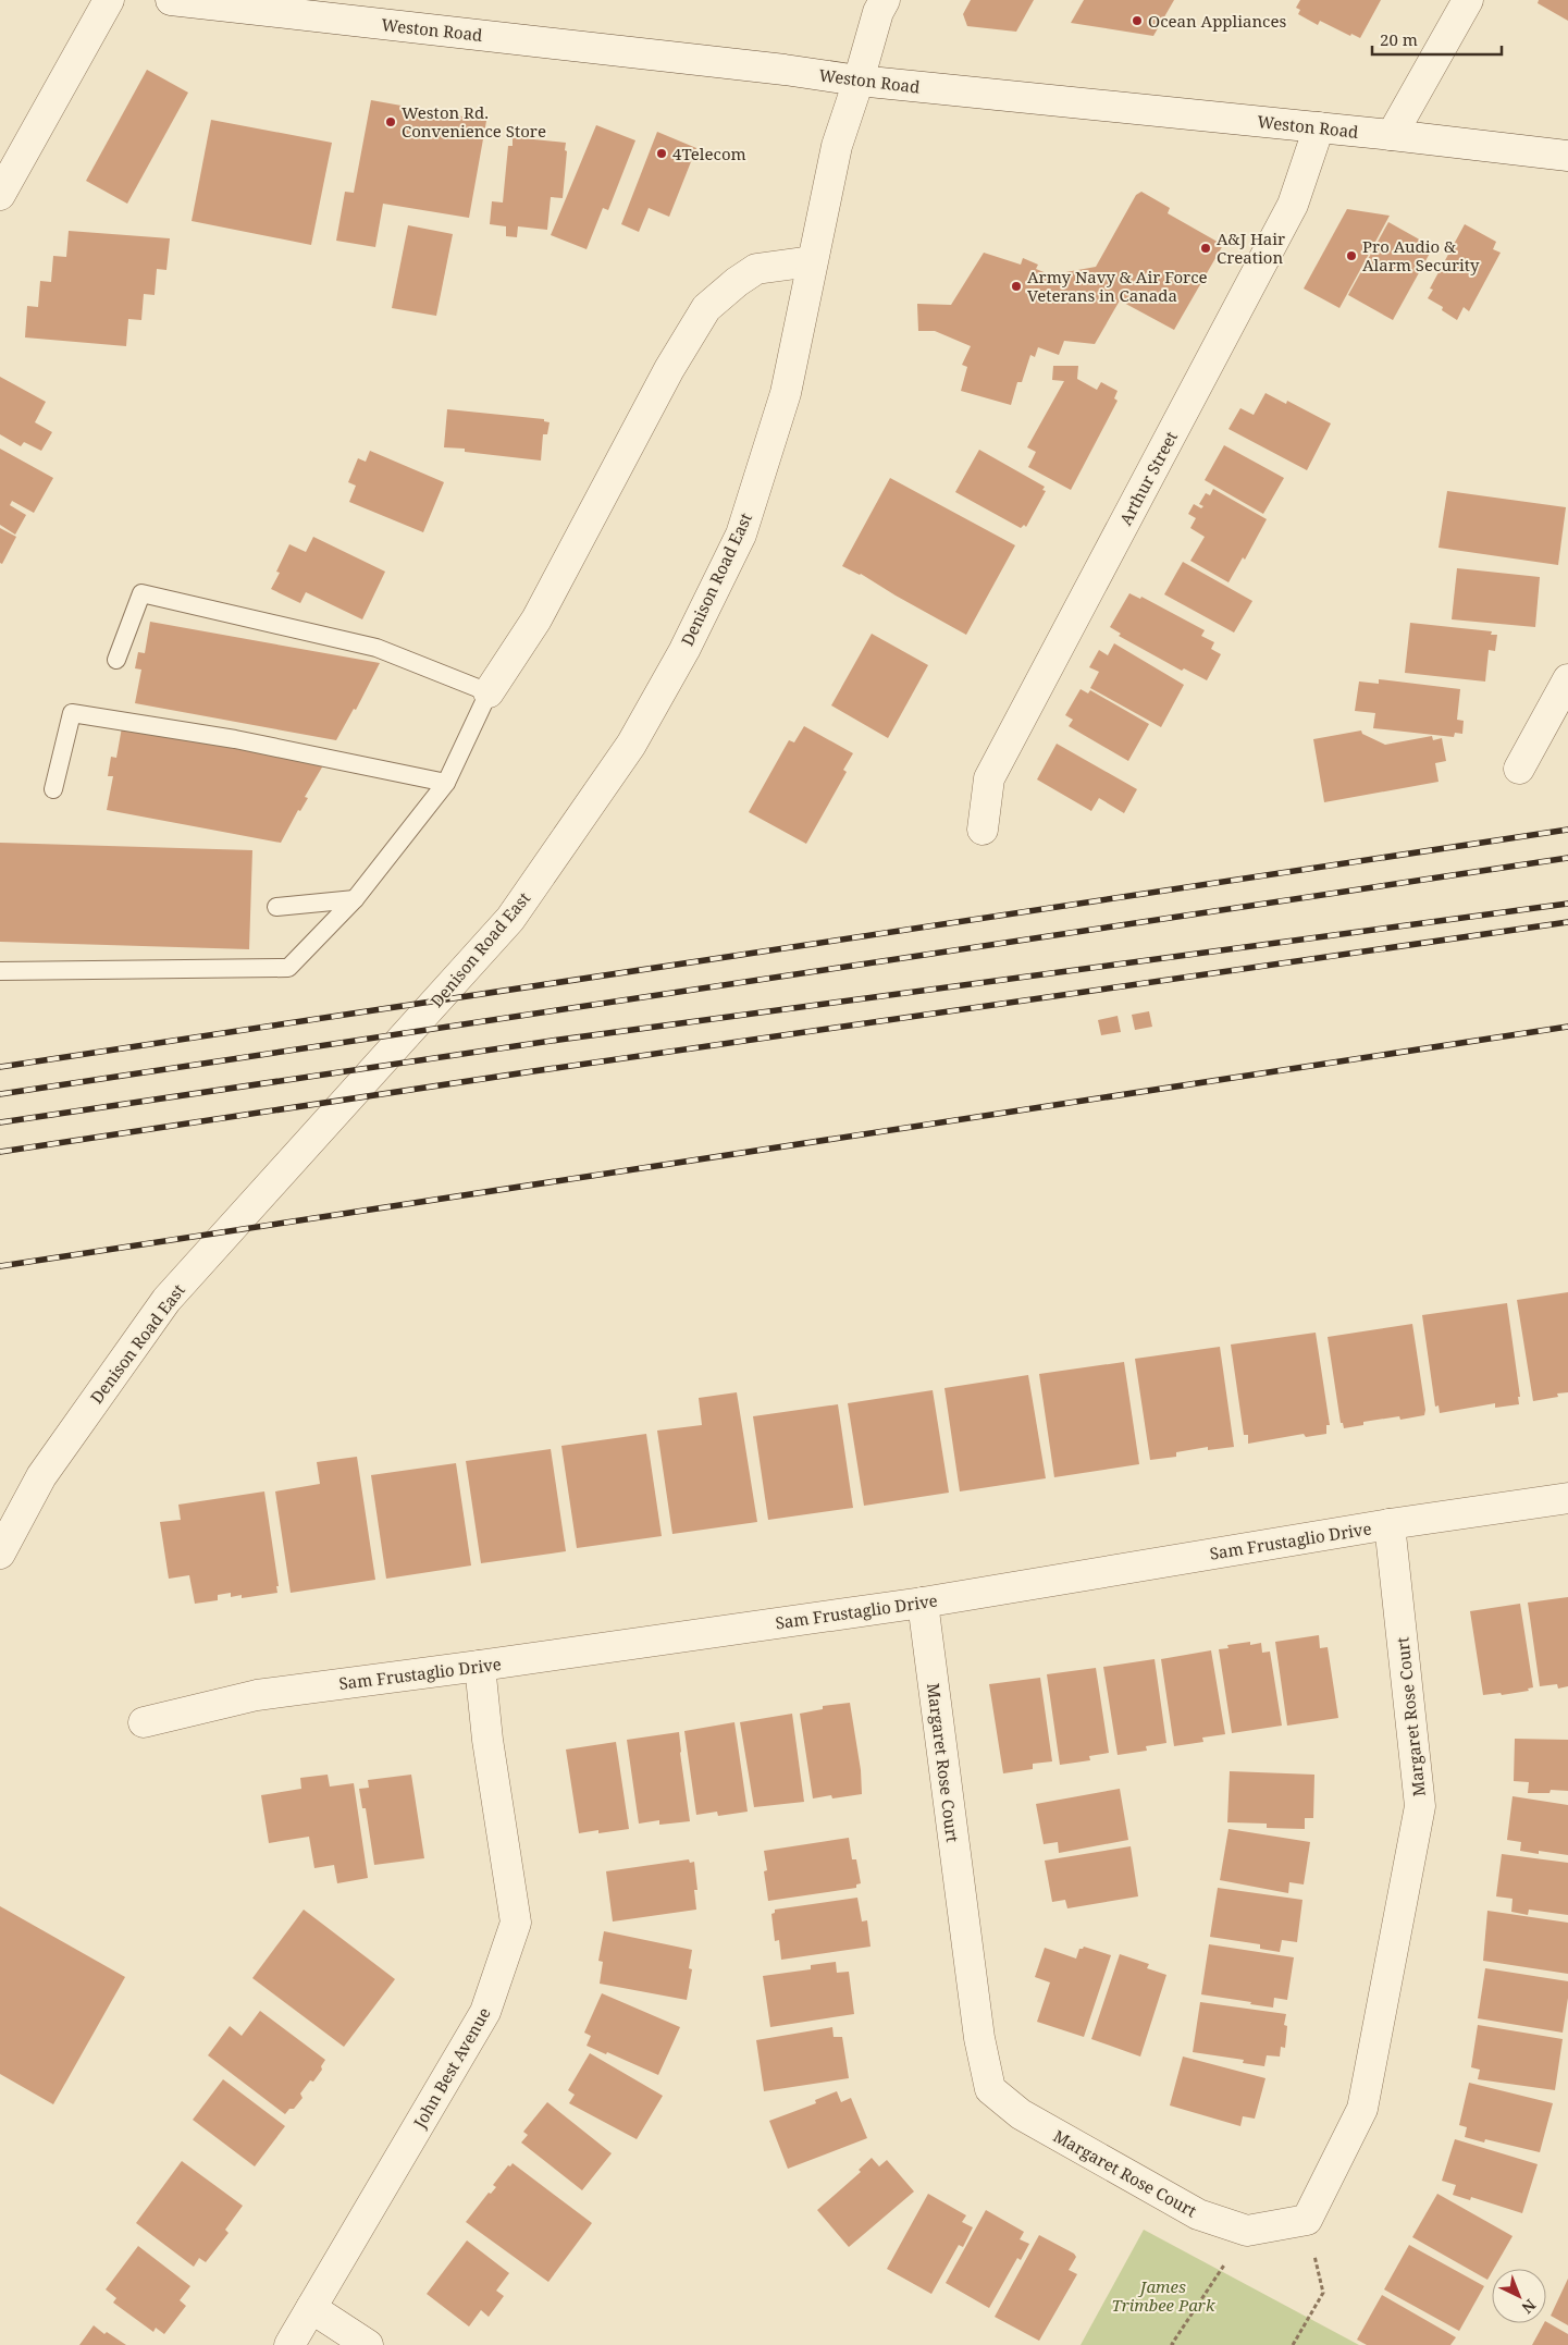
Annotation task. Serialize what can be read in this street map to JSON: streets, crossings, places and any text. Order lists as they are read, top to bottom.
{
  "streets": {
    "street": [
      "Weston Road",
      "Arthur Street",
      "Denison Road East",
      "Sam Frustaglio Drive",
      "Margaret Rose Court",
      "John Best Avenue"
    ]
  },
  "crossings": [
    ["Weston Road", "Arthur Street"],
    ["Weston Road", "Denison Road East"],
    ["Sam Frustaglio Drive", "Margaret Rose Court"],
    ["Sam Frustaglio Drive", "John Best Avenue"]
  ],
  "parks": ["James Trimbee Park"],
  "places": [
    "Ocean Appliances",
    "Weston Rd. Convenience Store",
    "4Telecom",
    "A&J Hair Creation",
    "Pro Audio & Alarm Security",
    "Army Navy & Air Force Veterans in Canada"
  ],
  "scale_bar": "20 m",
  "north": "bottom right"
}
